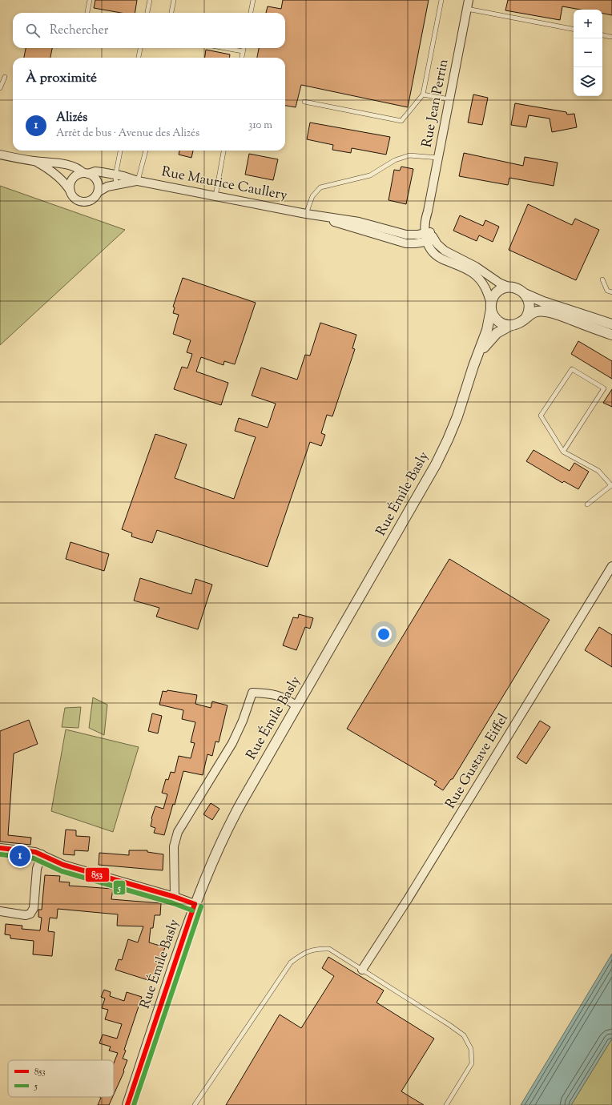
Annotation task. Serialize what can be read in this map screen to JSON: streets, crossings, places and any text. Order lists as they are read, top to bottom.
{
  "streets": {
    "street": [
      "Rue Jean Perrin",
      "Rue Maurice Caullery",
      "Rue Émile Basly",
      "Rue Gustave Eiffel"
    ]
  },
  "crossings": [
    ["Rue Jean Perrin", "Rue Maurice Caullery"]
  ],
  "lines": ["transit line 853", "transit line 5"],
  "legend": ["853", "5"],
  "page": {
    "map_buttons": ["+", "−"],
    "search": "Rechercher",
    "heading": "À proximité",
    "list": [
      {
        "mark": "1",
        "name": "Alizés",
        "note": "Arrêt de bus · Avenue des Alizés",
        "value": "310 m"
      }
    ],
    "pins": "1"
  }
}
